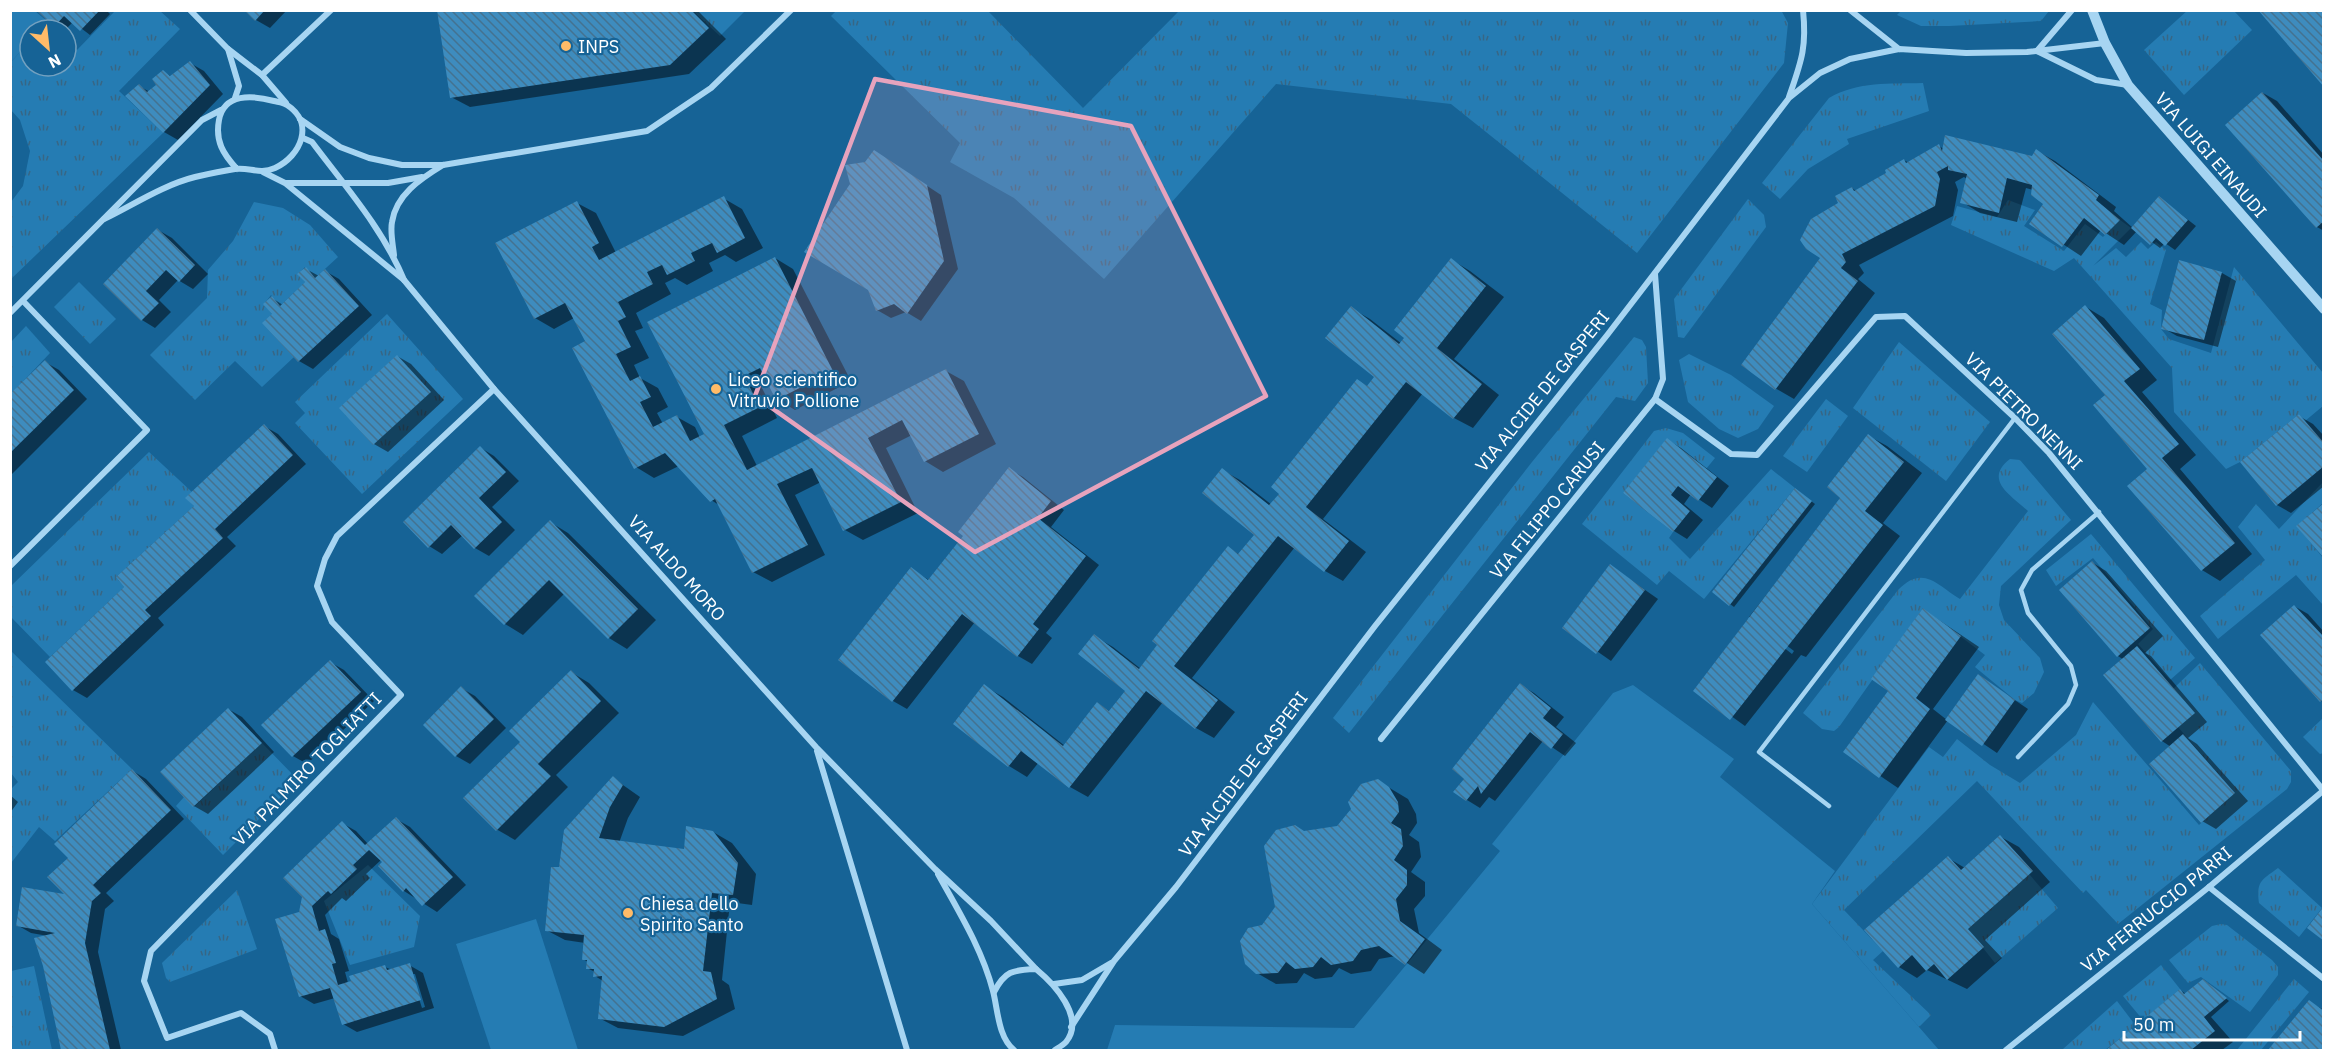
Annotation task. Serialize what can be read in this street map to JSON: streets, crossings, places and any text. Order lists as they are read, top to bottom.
{
  "streets": {
    "street": [
      "VIA LUIGI EINAUDI",
      "VIA ALCIDE DE GASPERI",
      "VIA PIETRO NENNI",
      "VIA FILIPPO CARUSI",
      "VIA ALDO MORO",
      "VIA PALMIRO TOGLIATTI",
      "VIA FERRUCCIO PARRI"
    ]
  },
  "crossings": [
    ["VIA LUIGI EINAUDI", "VIA ALCIDE DE GASPERI"],
    ["VIA ALCIDE DE GASPERI", "VIA FILIPPO CARUSI"],
    ["VIA ALCIDE DE GASPERI", "VIA ALDO MORO"],
    ["VIA PIETRO NENNI", "VIA FILIPPO CARUSI"],
    ["VIA PIETRO NENNI", "VIA FERRUCCIO PARRI"],
    ["VIA ALDO MORO", "VIA PALMIRO TOGLIATTI"]
  ],
  "places": ["INPS", "Liceo scientifico Vitruvio Pollione", "Chiesa dello Spirito Santo"],
  "scale_bar": "50 m",
  "north": "bottom right"
}
